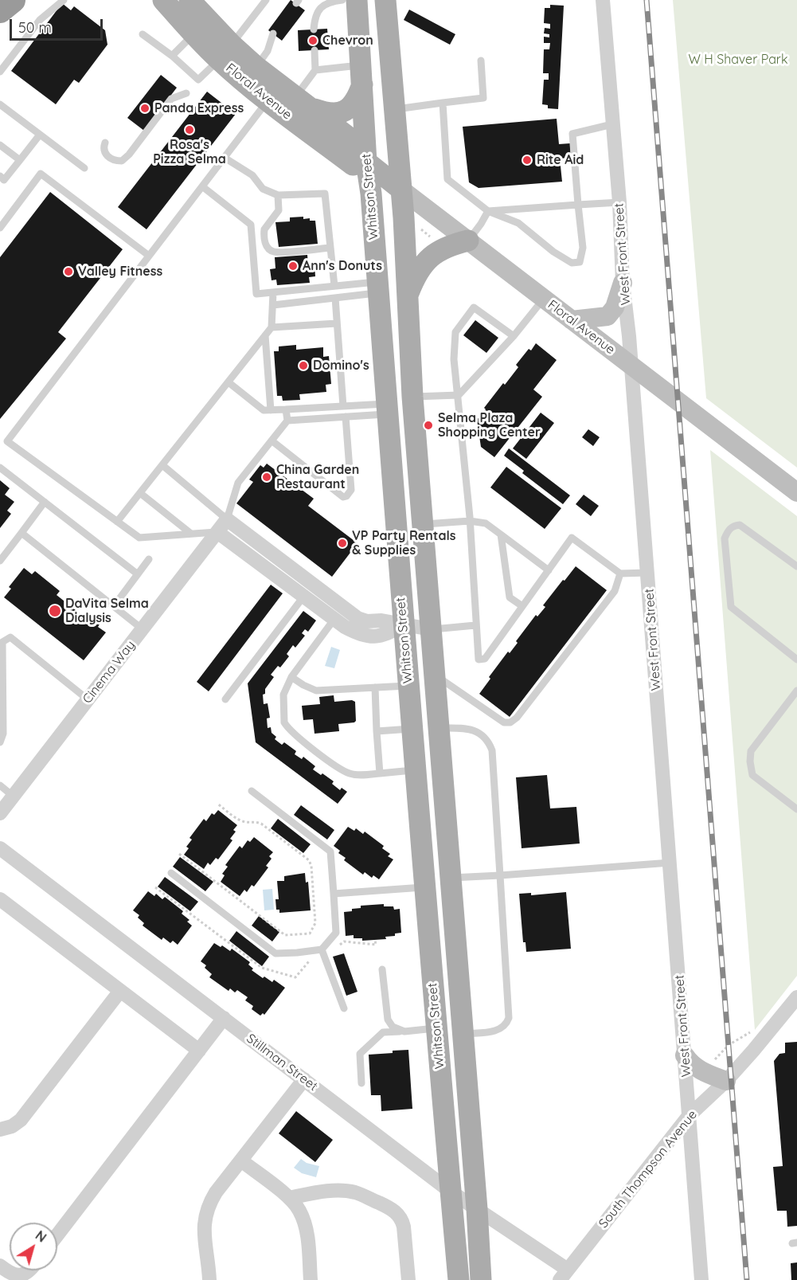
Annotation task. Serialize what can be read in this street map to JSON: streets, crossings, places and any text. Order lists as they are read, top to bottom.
{
  "streets": {
    "main road": ["Floral Avenue", "Whitson Street"],
    "street": [
      "West Front Street",
      "Cinema Way",
      "Stillman Street",
      "South Thompson Avenue"
    ]
  },
  "crossings": [
    ["Floral Avenue", "Whitson Street"],
    ["Floral Avenue", "West Front Street"],
    ["Whitson Street", "Stillman Street"],
    ["West Front Street", "South Thompson Avenue"],
    ["Stillman Street", "South Thompson Avenue"]
  ],
  "parks": ["W H Shaver Park"],
  "places": [
    "Chevron",
    "Panda Express",
    "Rosa's Pizza Selma",
    "Rite Aid",
    "Ann's Donuts",
    "Valley Fitness",
    "Domino's",
    "Selma Plaza Shopping Center",
    "China Garden Restaurant",
    "VP Party Rentals & Supplies",
    "DaVita Selma Dialysis"
  ],
  "scale_bar": "50 m",
  "north": "top right"
}
